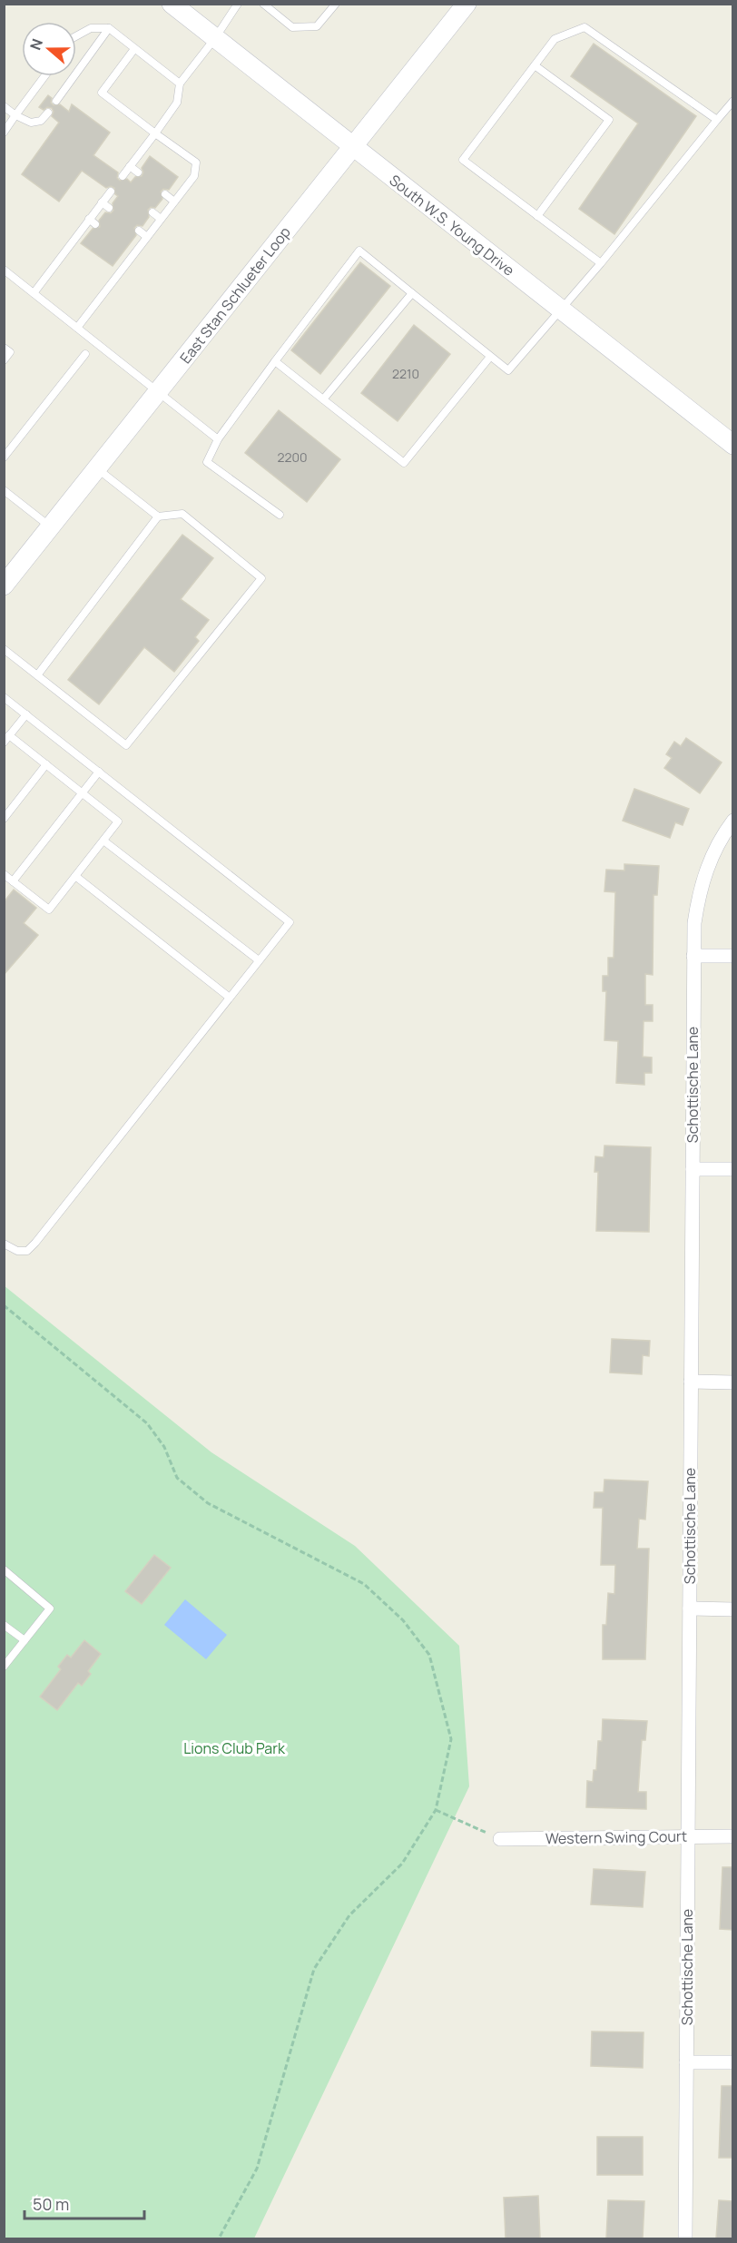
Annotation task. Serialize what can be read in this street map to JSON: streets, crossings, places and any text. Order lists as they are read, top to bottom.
{
  "streets": {
    "main road": ["South W.S. Young Drive", "East Stan Schlueter Loop"],
    "street": ["Schottische Lane", "Western Swing Court"]
  },
  "crossings": [
    ["South W.S. Young Drive", "East Stan Schlueter Loop"],
    ["Schottische Lane", "Western Swing Court"]
  ],
  "parks": ["Lions Club Park"],
  "house_numbers": ["2210", "2200"],
  "scale_bar": "50 m",
  "north": "left"
}
